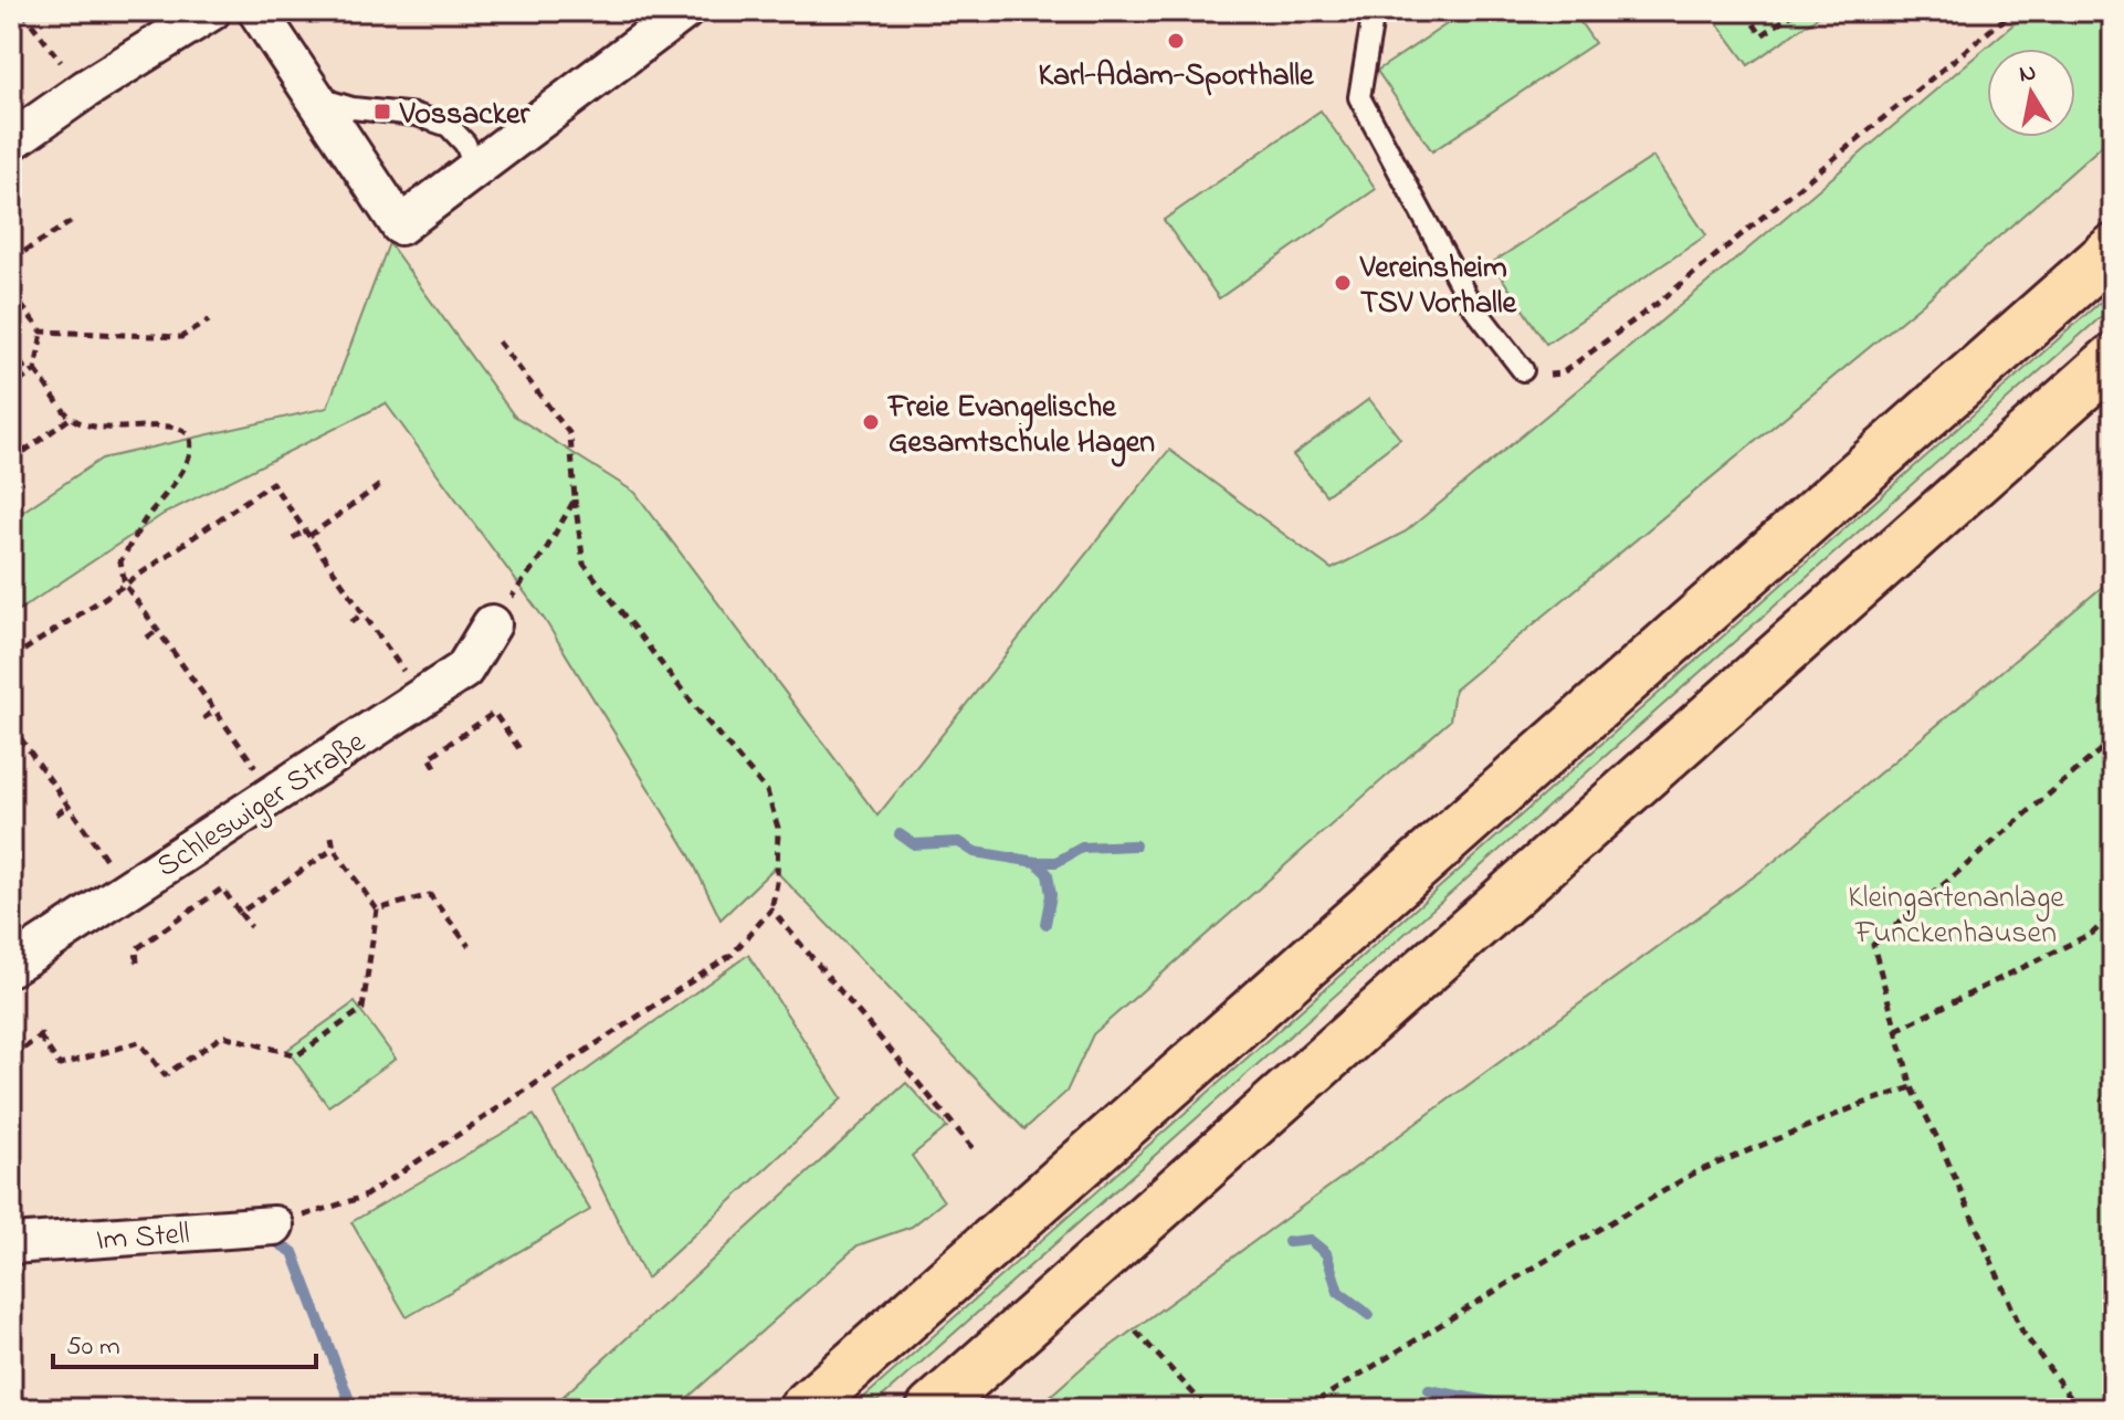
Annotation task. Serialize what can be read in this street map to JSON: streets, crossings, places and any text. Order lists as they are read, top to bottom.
{
  "streets": {
    "street": ["Schleswiger Straße", "Im Stell"]
  },
  "parks": ["Kleingartenanlage Funckenhausen"],
  "places": {
    "other": ["Karl-Adam-Sporthalle", "Vereinsheim TSV Vorhalle", "Freie Evangelische Gesamtschule Hagen"],
    "transit": ["Vossacker"]
  },
  "scale_bar": "50 m",
  "north": "top"
}
